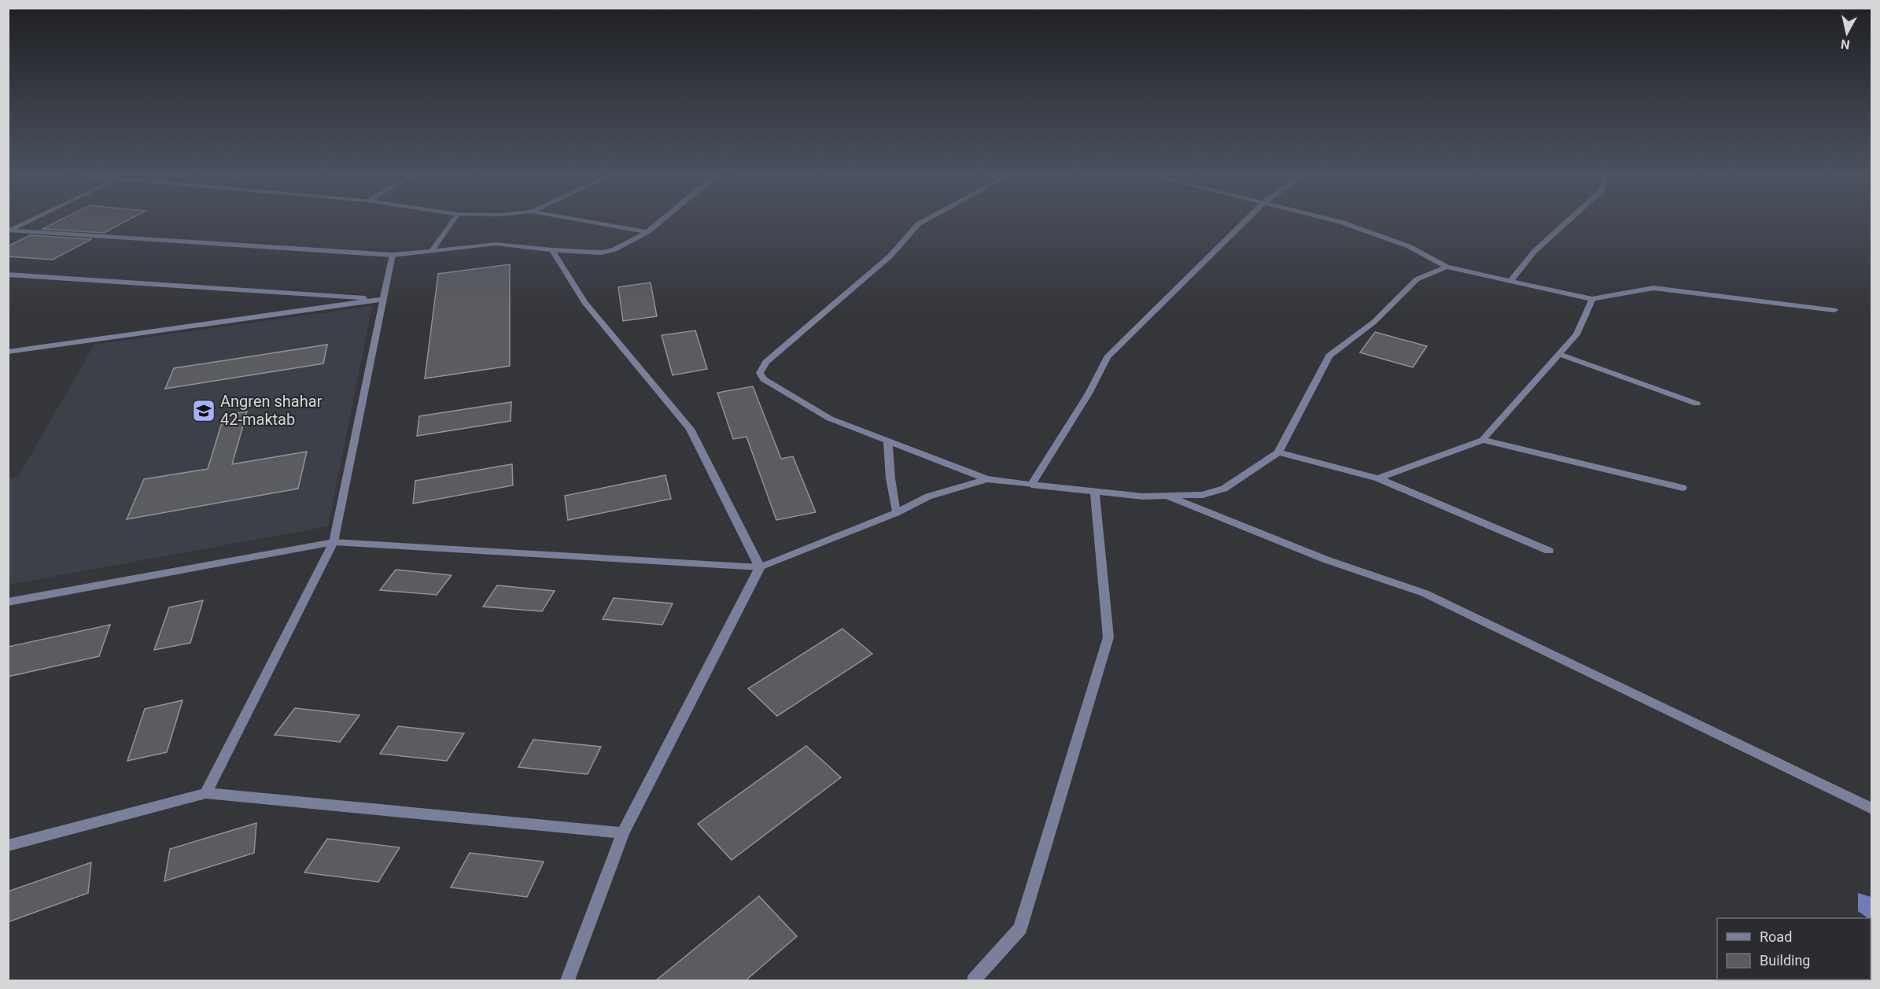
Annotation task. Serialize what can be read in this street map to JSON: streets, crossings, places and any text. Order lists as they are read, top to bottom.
{
  "places": {
    "school or university": ["Angren shahar 42-maktab"]
  },
  "legend": ["Road", "Building"],
  "north": "bottom"
}
